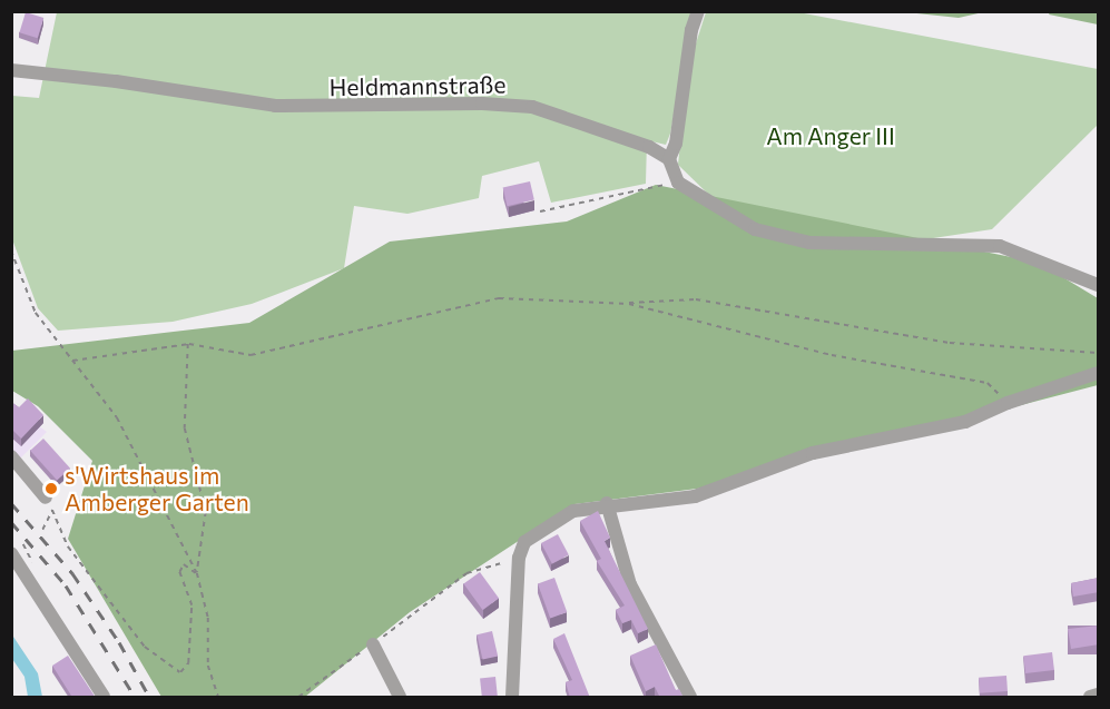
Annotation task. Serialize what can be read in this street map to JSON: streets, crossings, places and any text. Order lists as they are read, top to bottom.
{
  "streets": {
    "street": ["Heldmannstraße"]
  },
  "parks": ["Am Anger III"],
  "places": ["s'Wirtshaus im Amberger Garten"]
}
